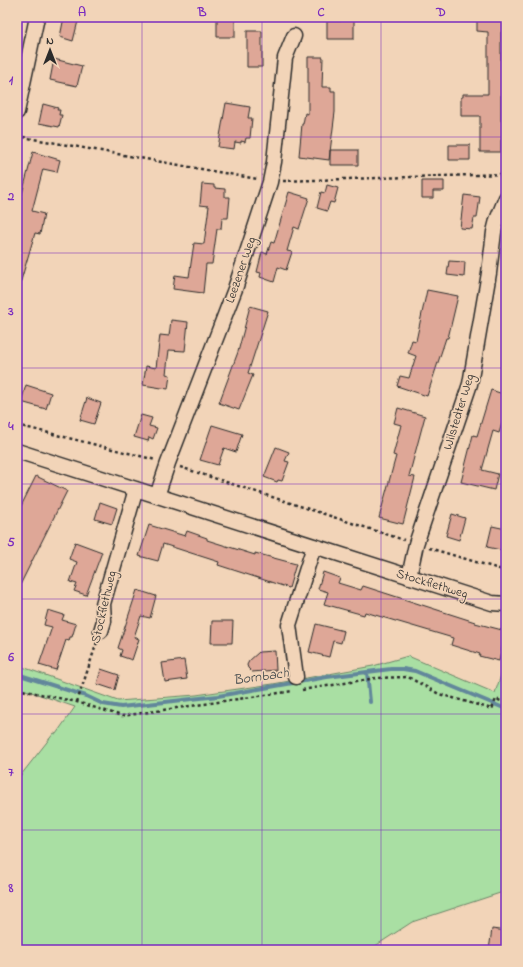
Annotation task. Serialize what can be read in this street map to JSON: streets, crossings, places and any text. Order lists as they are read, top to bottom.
{
  "streets": {
    "street": ["Leezener Weg", "Wilstedter Weg", "Stockflethweg"]
  },
  "crossings": [
    ["Leezener Weg", "Stockflethweg"],
    ["Wilstedter Weg", "Stockflethweg"]
  ],
  "water": ["Bornbach"],
  "north": "top",
  "grid": {
    "columns": [
      "A",
      "B",
      "C",
      "D"
    ],
    "rows": [
      "1",
      "2",
      "3",
      "4",
      "5",
      "6",
      "7",
      "8"
    ]
  }
}
